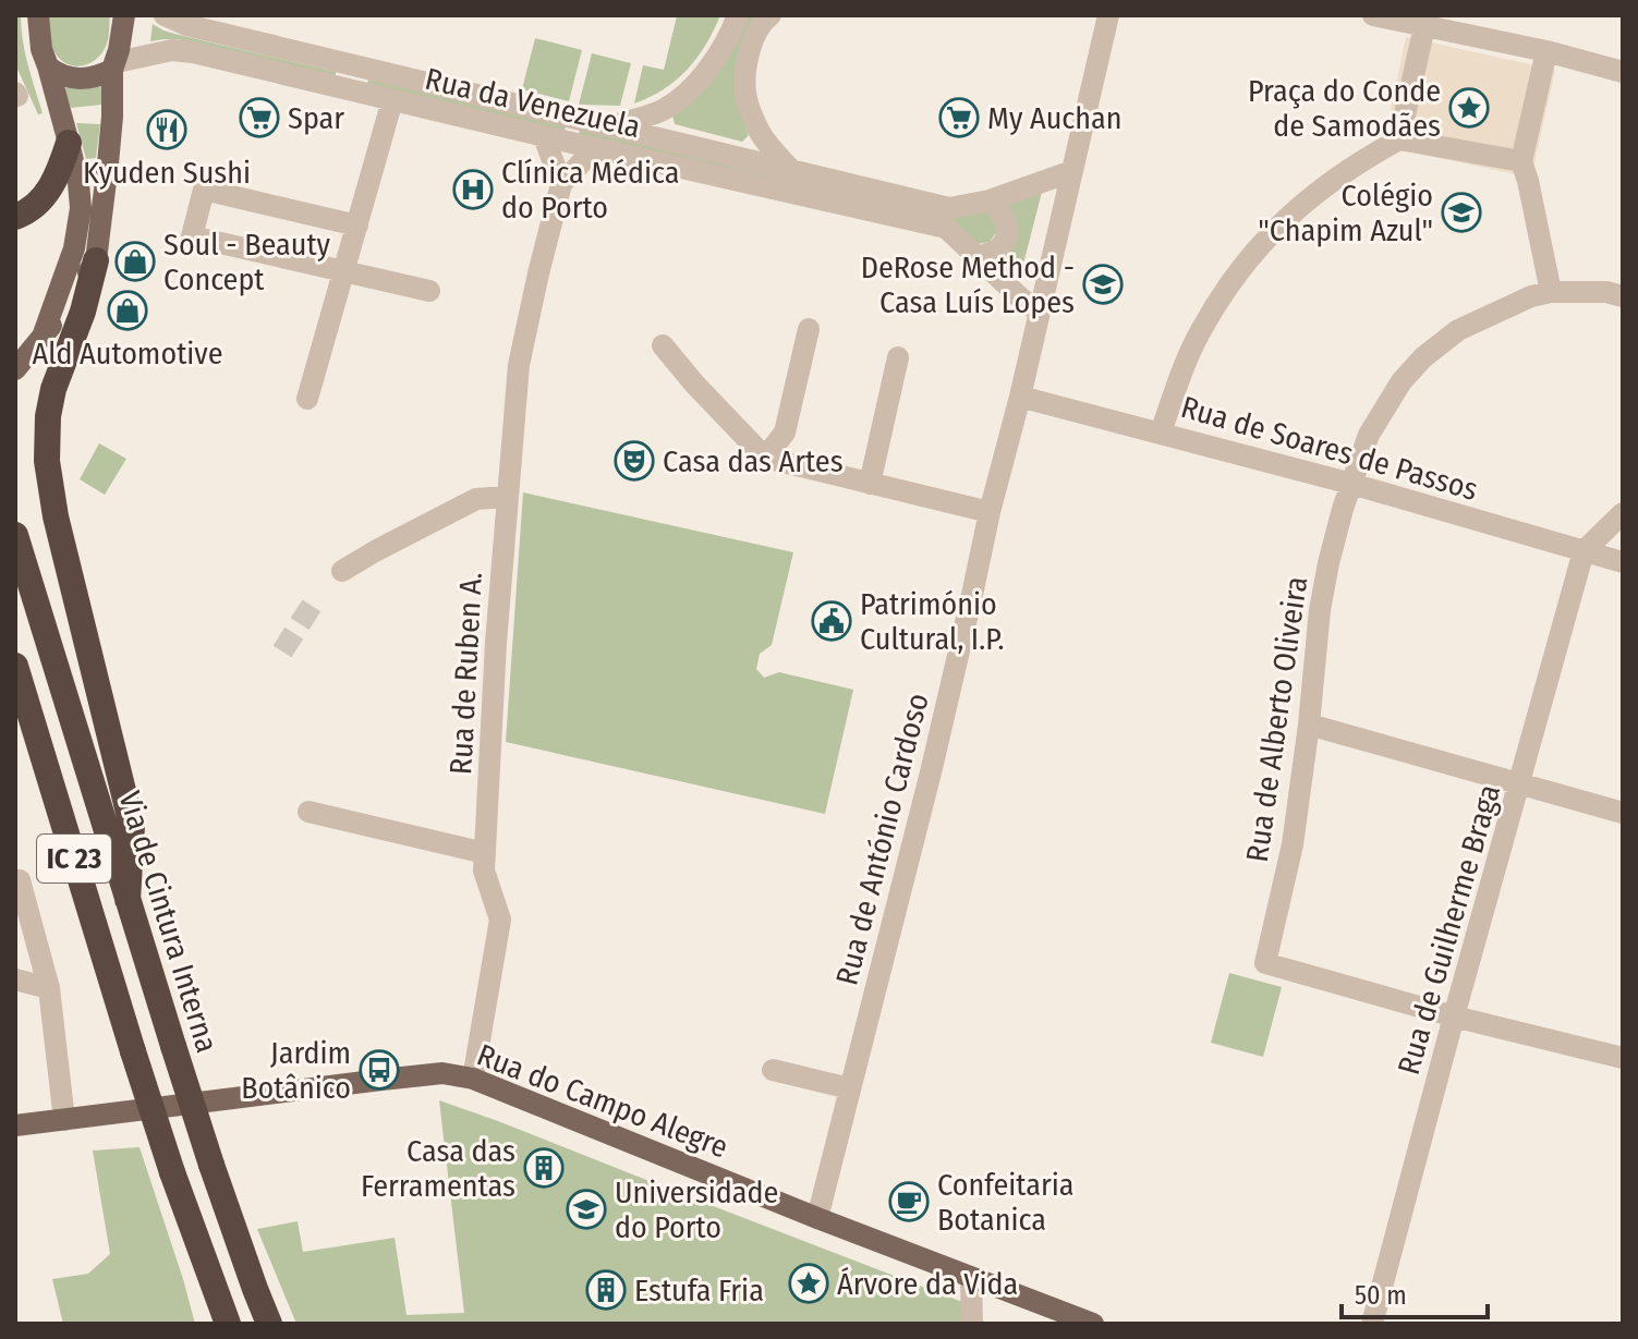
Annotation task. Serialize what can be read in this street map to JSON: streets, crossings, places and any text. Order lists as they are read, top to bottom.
{
  "streets": {
    "highway": ["IC 23", "Via de Cintura Interna"],
    "main road": ["Rua do Campo Alegre"],
    "street": [
      "Rua da Venezuela",
      "Rua de Soares de Passos",
      "Rua de Ruben A.",
      "Rua de Alberto Oliveira",
      "Rua de António Cardoso",
      "Rua de Guilherme Braga"
    ]
  },
  "crossings": [
    ["Rua da Venezuela", "Rua de Ruben A."],
    ["Rua da Venezuela", "Rua de António Cardoso"],
    ["Rua de Soares de Passos", "Rua de Alberto Oliveira"],
    ["Rua de Soares de Passos", "Rua de António Cardoso"],
    ["Rua de Soares de Passos", "Rua de Guilherme Braga"],
    ["Rua de Ruben A.", "Rua do Campo Alegre"],
    ["Rua de Alberto Oliveira", "Rua de Guilherme Braga"],
    ["Rua de António Cardoso", "Rua do Campo Alegre"]
  ],
  "places": {
    "place": ["Praça do Conde de Samodães", "Árvore da Vida"],
    "supermarket": ["Spar", "My Auchan"],
    "restaurant": ["Kyuden Sushi"],
    "hospital": ["Clínica Médica do Porto"],
    "school or university": ["Colégio \"Chapim Azul\"", "DeRose Method - Casa Luís Lopes", "Universidade do Porto"],
    "shop": ["Soul - Beauty Concept", "Ald Automotive"],
    "theatre": ["Casa das Artes"],
    "public building": ["Património Cultural, I.P."],
    "bus stop": ["Jardim Botânico"],
    "building": ["Casa das Ferramentas", "Estufa Fria"],
    "cafe": ["Confeitaria Botanica"]
  },
  "scale_bar": "50 m"
}
